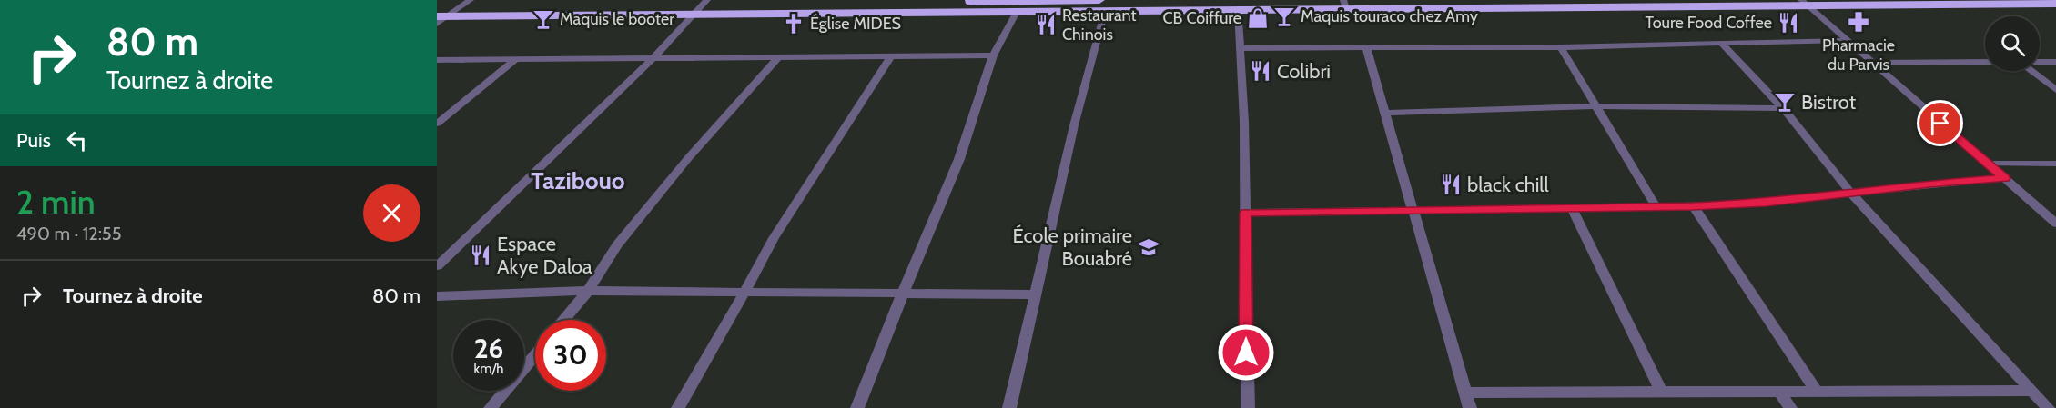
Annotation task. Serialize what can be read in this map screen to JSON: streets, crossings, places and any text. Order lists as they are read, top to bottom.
{
  "districts": ["Tazibouo"],
  "places": {
    "bar": ["Maquis touraco chez Amy", "Maquis le booter", "Bistrot"],
    "shop": ["CB Coiffure"],
    "pharmacy": ["Pharmacie du Parvis"],
    "restaurant": [
      "Toure Food Coffee",
      "Restaurant Chinois",
      "Colibri",
      "black chill",
      "Espace Akye Daloa"
    ],
    "church": ["Église MIDES"],
    "school or university": ["École primaire Bouabré"]
  },
  "page": {
    "turn": ["80 m", "Tournez à droite"],
    "then": "Puis",
    "heading": ["2 min", "490 m · 12:55"],
    "list": [
      {
        "name": "Tournez à droite",
        "value": "80 m"
      }
    ],
    "speed": "26 km/h",
    "limit": "30"
  }
}
